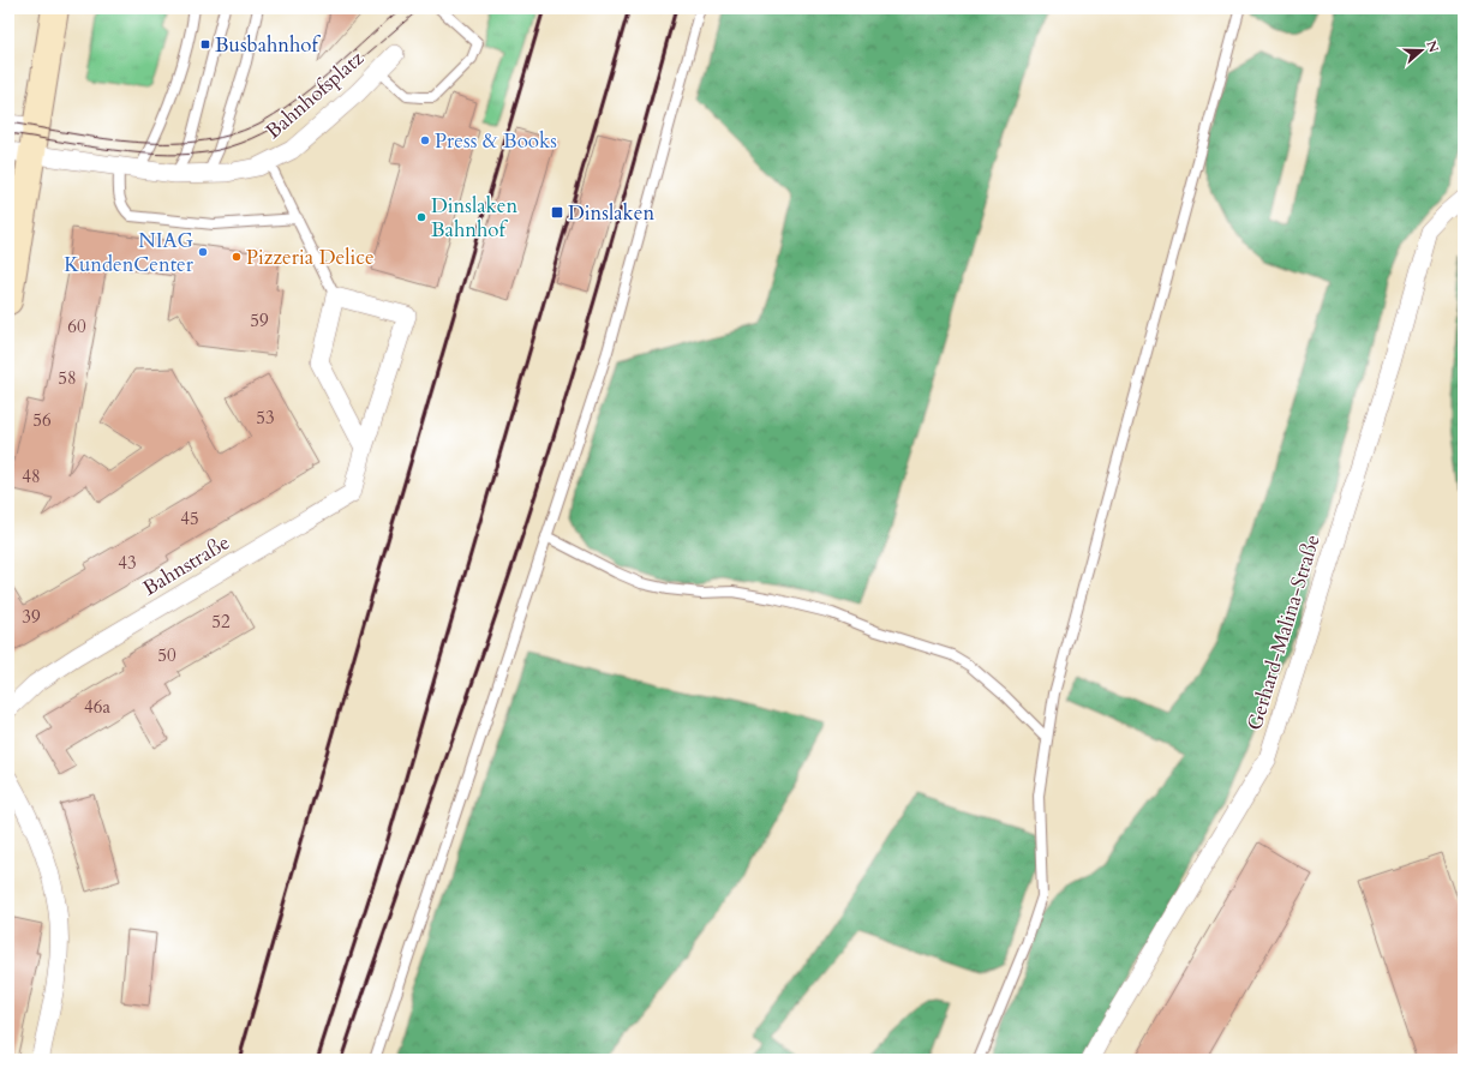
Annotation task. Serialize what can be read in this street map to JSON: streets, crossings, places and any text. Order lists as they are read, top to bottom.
{
  "streets": {
    "street": ["Bahnhofsplatz", "Bahnstraße", "Gerhard-Malina-Straße"]
  },
  "places": {
    "transit": ["Busbahnhof", "Dinslaken"],
    "other": [
      "Press & Books",
      "Dinslaken Bahnhof",
      "NIAG KundenCenter",
      "Pizzeria Delice"
    ]
  },
  "house_numbers": [
    "59",
    "60",
    "58",
    "53",
    "56",
    "48",
    "45",
    "43",
    "39",
    "52",
    "50",
    "46a"
  ],
  "north": "right"
}
